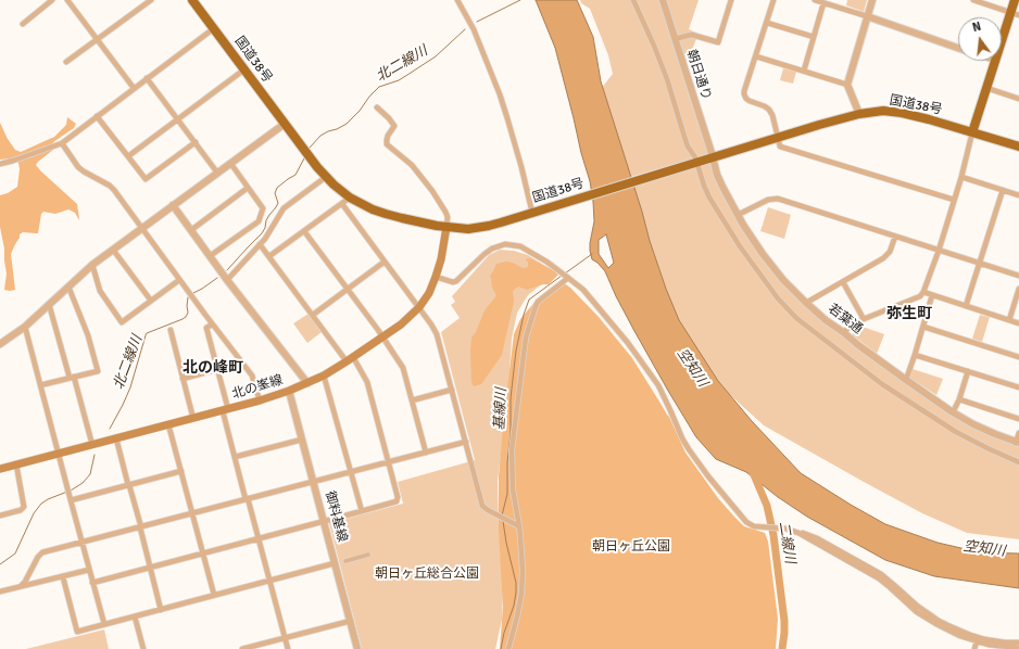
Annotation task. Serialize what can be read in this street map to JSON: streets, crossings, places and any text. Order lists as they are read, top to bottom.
{
  "streets": {
    "highway": ["国道38号"],
    "main road": ["北の峯線"],
    "street": ["朝日通り", "若葉通", "御料基線"]
  },
  "crossings": [
    ["国道38号", "朝日通り"],
    ["国道38号", "若葉通"],
    ["国道38号", "北の峯線"],
    ["朝日通り", "若葉通"],
    ["北の峯線", "御料基線"]
  ],
  "districts": ["弥生町", "北の峰町"],
  "water": [
    "北二線川",
    "空知川",
    "基線川",
    "二線川"
  ],
  "parks": ["朝日ヶ丘公園", "朝日ヶ丘総合公園"],
  "north": "top"
}
